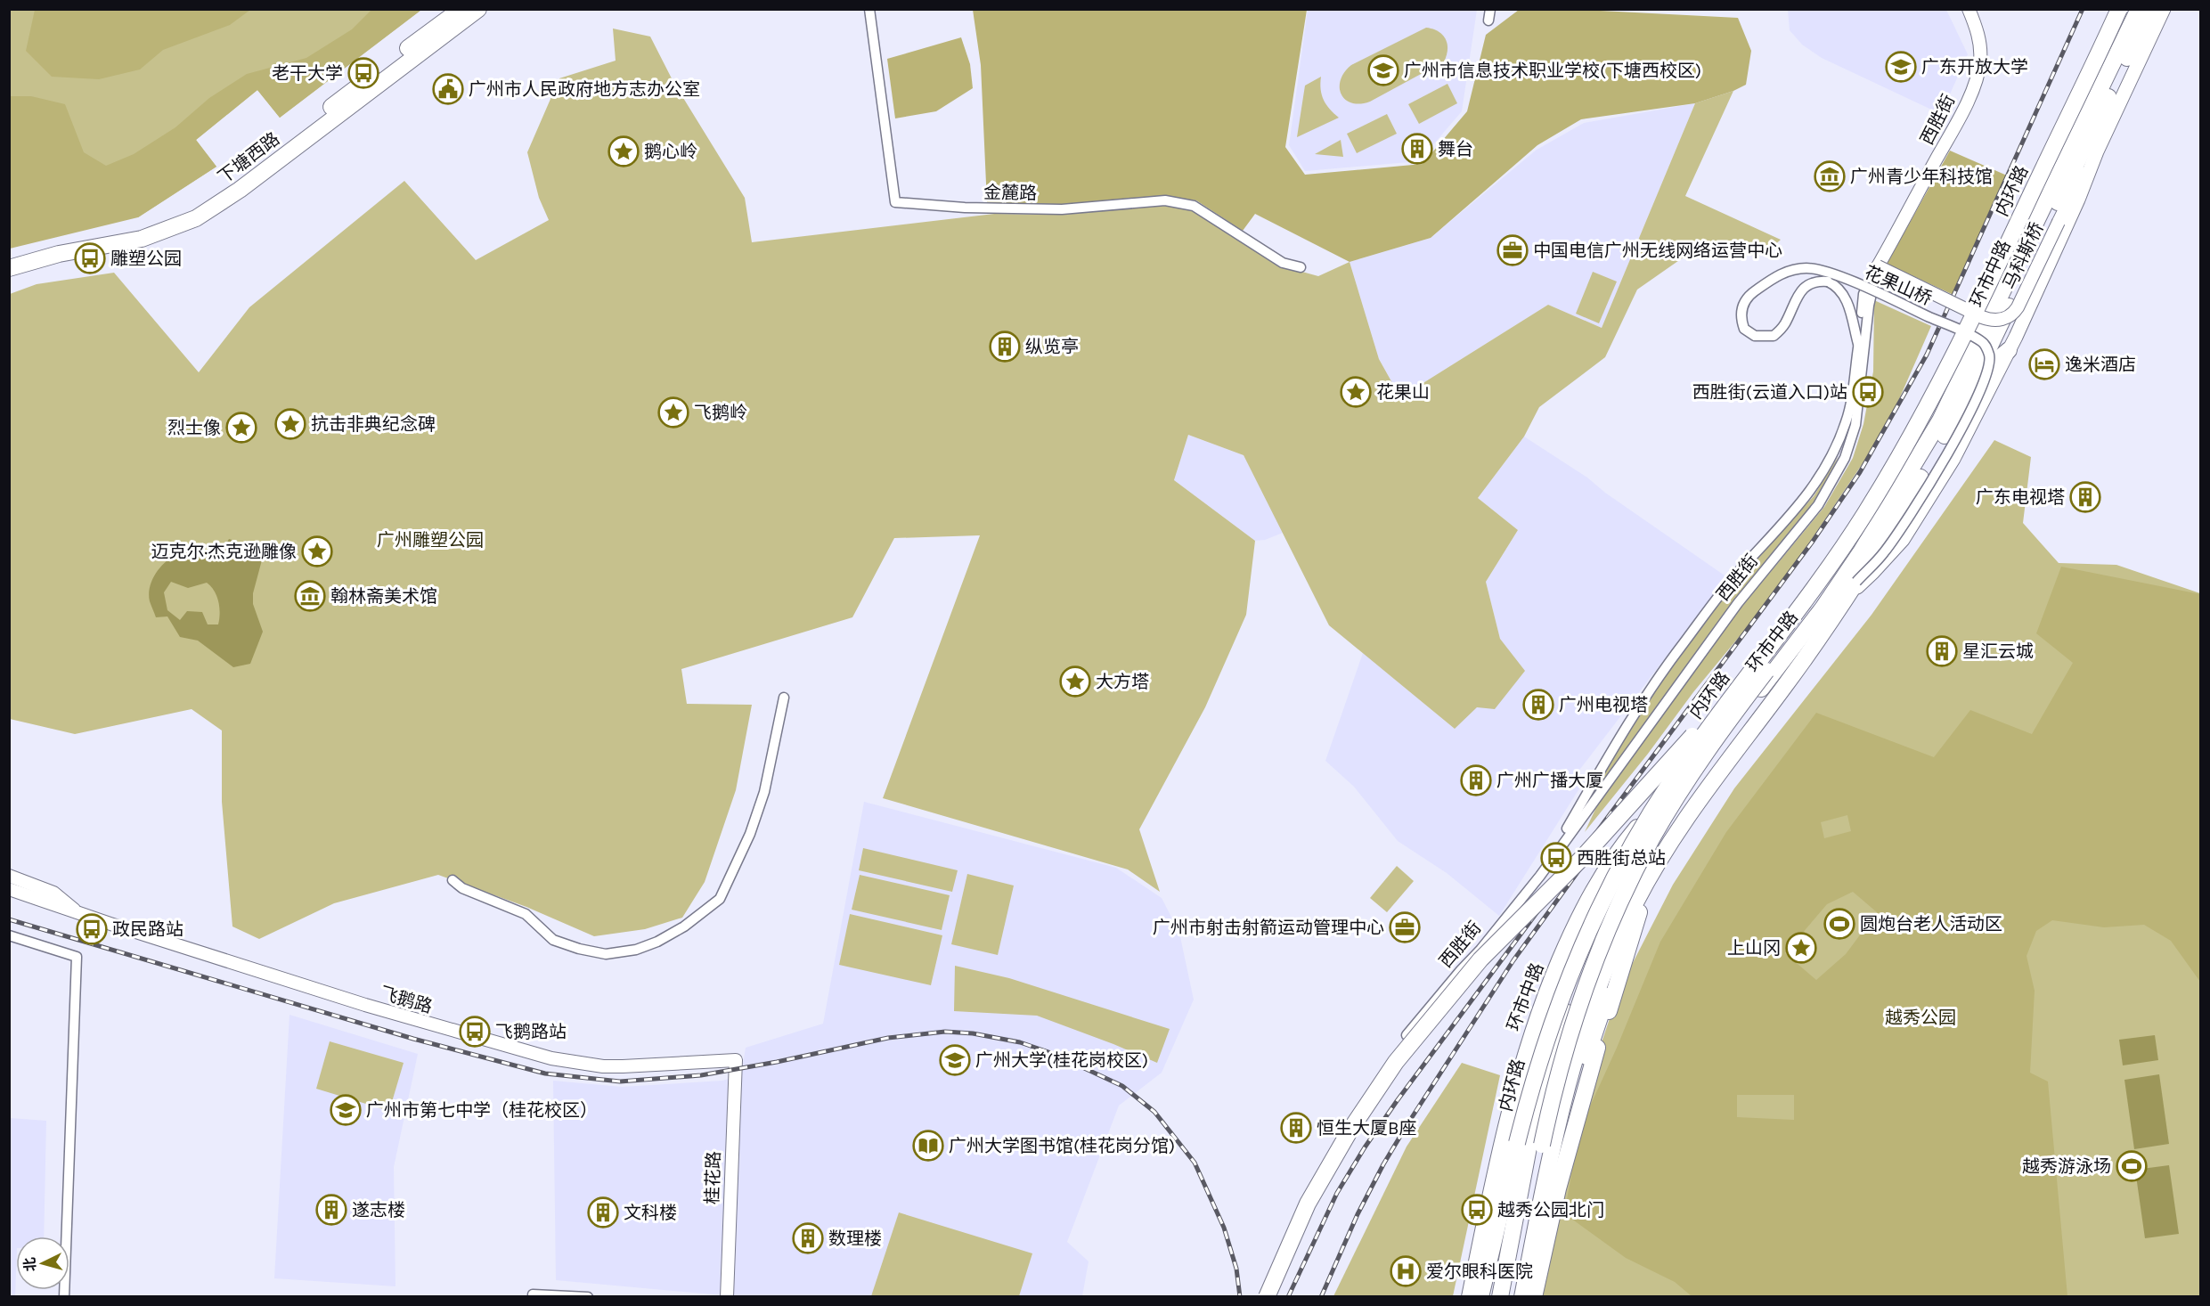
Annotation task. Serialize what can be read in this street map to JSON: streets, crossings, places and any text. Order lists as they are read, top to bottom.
{
  "streets": {
    "highway": ["下塘西路", "内环路", "环市中路"],
    "street": [
      "西胜街",
      "金麓路",
      "马科斯桥",
      "花果山桥",
      "飞鹅路",
      "桂花路"
    ]
  },
  "crossings": [
    ["西胜街", "马科斯桥"],
    ["西胜街", "花果山桥"],
    ["环市中路", "花果山桥"],
    ["飞鹅路", "桂花路"]
  ],
  "parks": ["广州雕塑公园", "越秀公园"],
  "places": {
    "school or university": [
      "广东开放大学",
      "广州市信息技术职业学校(下塘西校区)",
      "广州大学(桂花岗校区)",
      "广州市第七中学（桂花校区）"
    ],
    "bus stop": [
      "老干大学",
      "雕塑公园",
      "西胜街(云道入口)站",
      "西胜街总站",
      "政民路站",
      "飞鹅路站",
      "越秀公园北门"
    ],
    "public building": ["广州市人民政府地方志办公室"],
    "building": [
      "舞台",
      "纵览亭",
      "广东电视塔",
      "星汇云城",
      "广州电视塔",
      "广州广播大厦",
      "恒生大厦B座",
      "遂志楼",
      "文科楼",
      "数理楼"
    ],
    "place": [
      "鹅心岭",
      "花果山",
      "飞鹅岭",
      "抗击非典纪念碑",
      "烈士像",
      "迈克尔·杰克逊雕像",
      "大方塔",
      "上山冈"
    ],
    "museum": ["广州青少年科技馆", "翰林斋美术馆"],
    "office": ["中国电信广州无线网络运营中心", "广州市射击射箭运动管理中心"],
    "hotel": ["逸米酒店"],
    "sports": ["圆炮台老人活动区", "越秀游泳场"],
    "library": ["广州大学图书馆(桂花岗分馆)"],
    "hospital": ["爱尔眼科医院"]
  },
  "north": "left"
}
